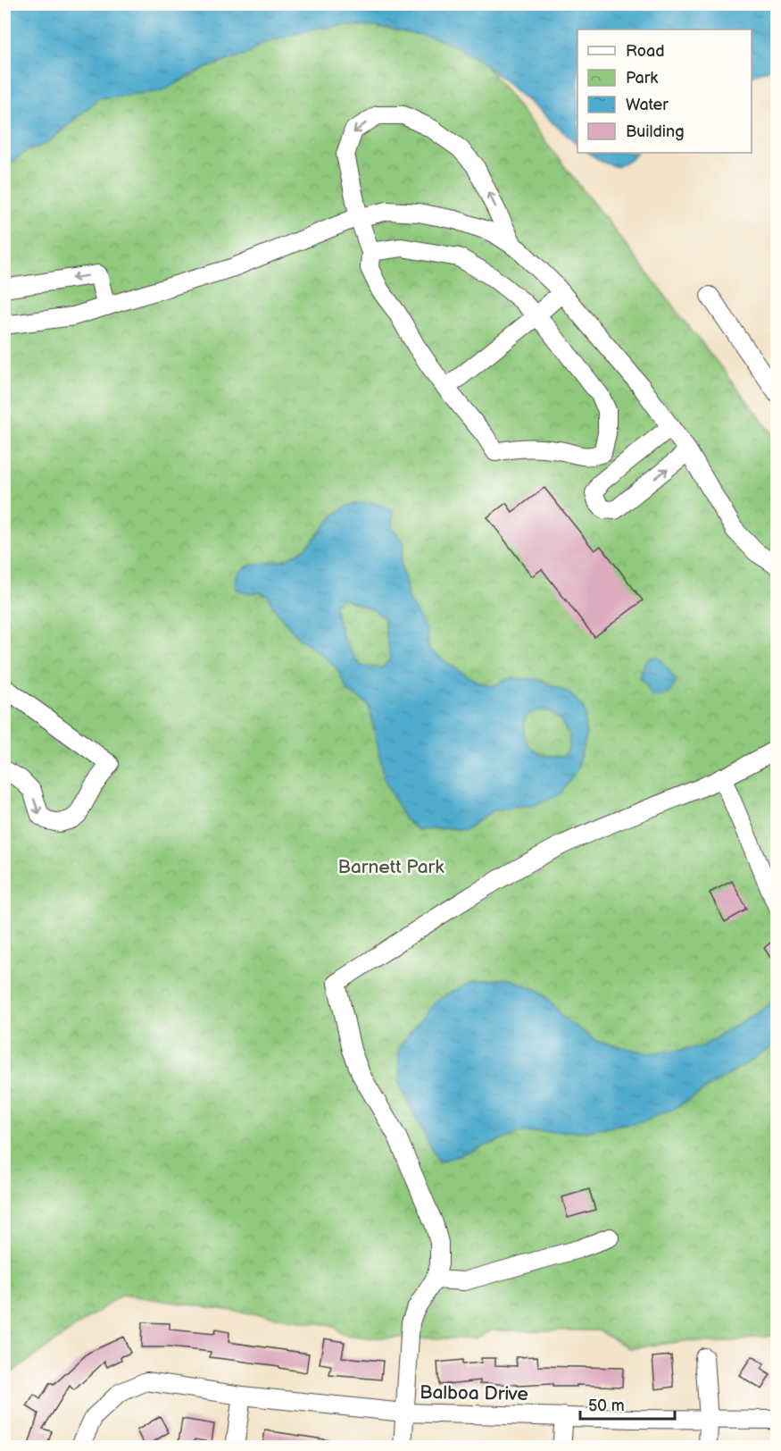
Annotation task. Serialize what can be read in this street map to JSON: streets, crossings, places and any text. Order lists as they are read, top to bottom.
{
  "streets": {
    "street": ["Balboa Drive"]
  },
  "parks": ["Barnett Park"],
  "legend": [
    "Road",
    "Park",
    "Water",
    "Building"
  ],
  "scale_bar": "50 m"
}
